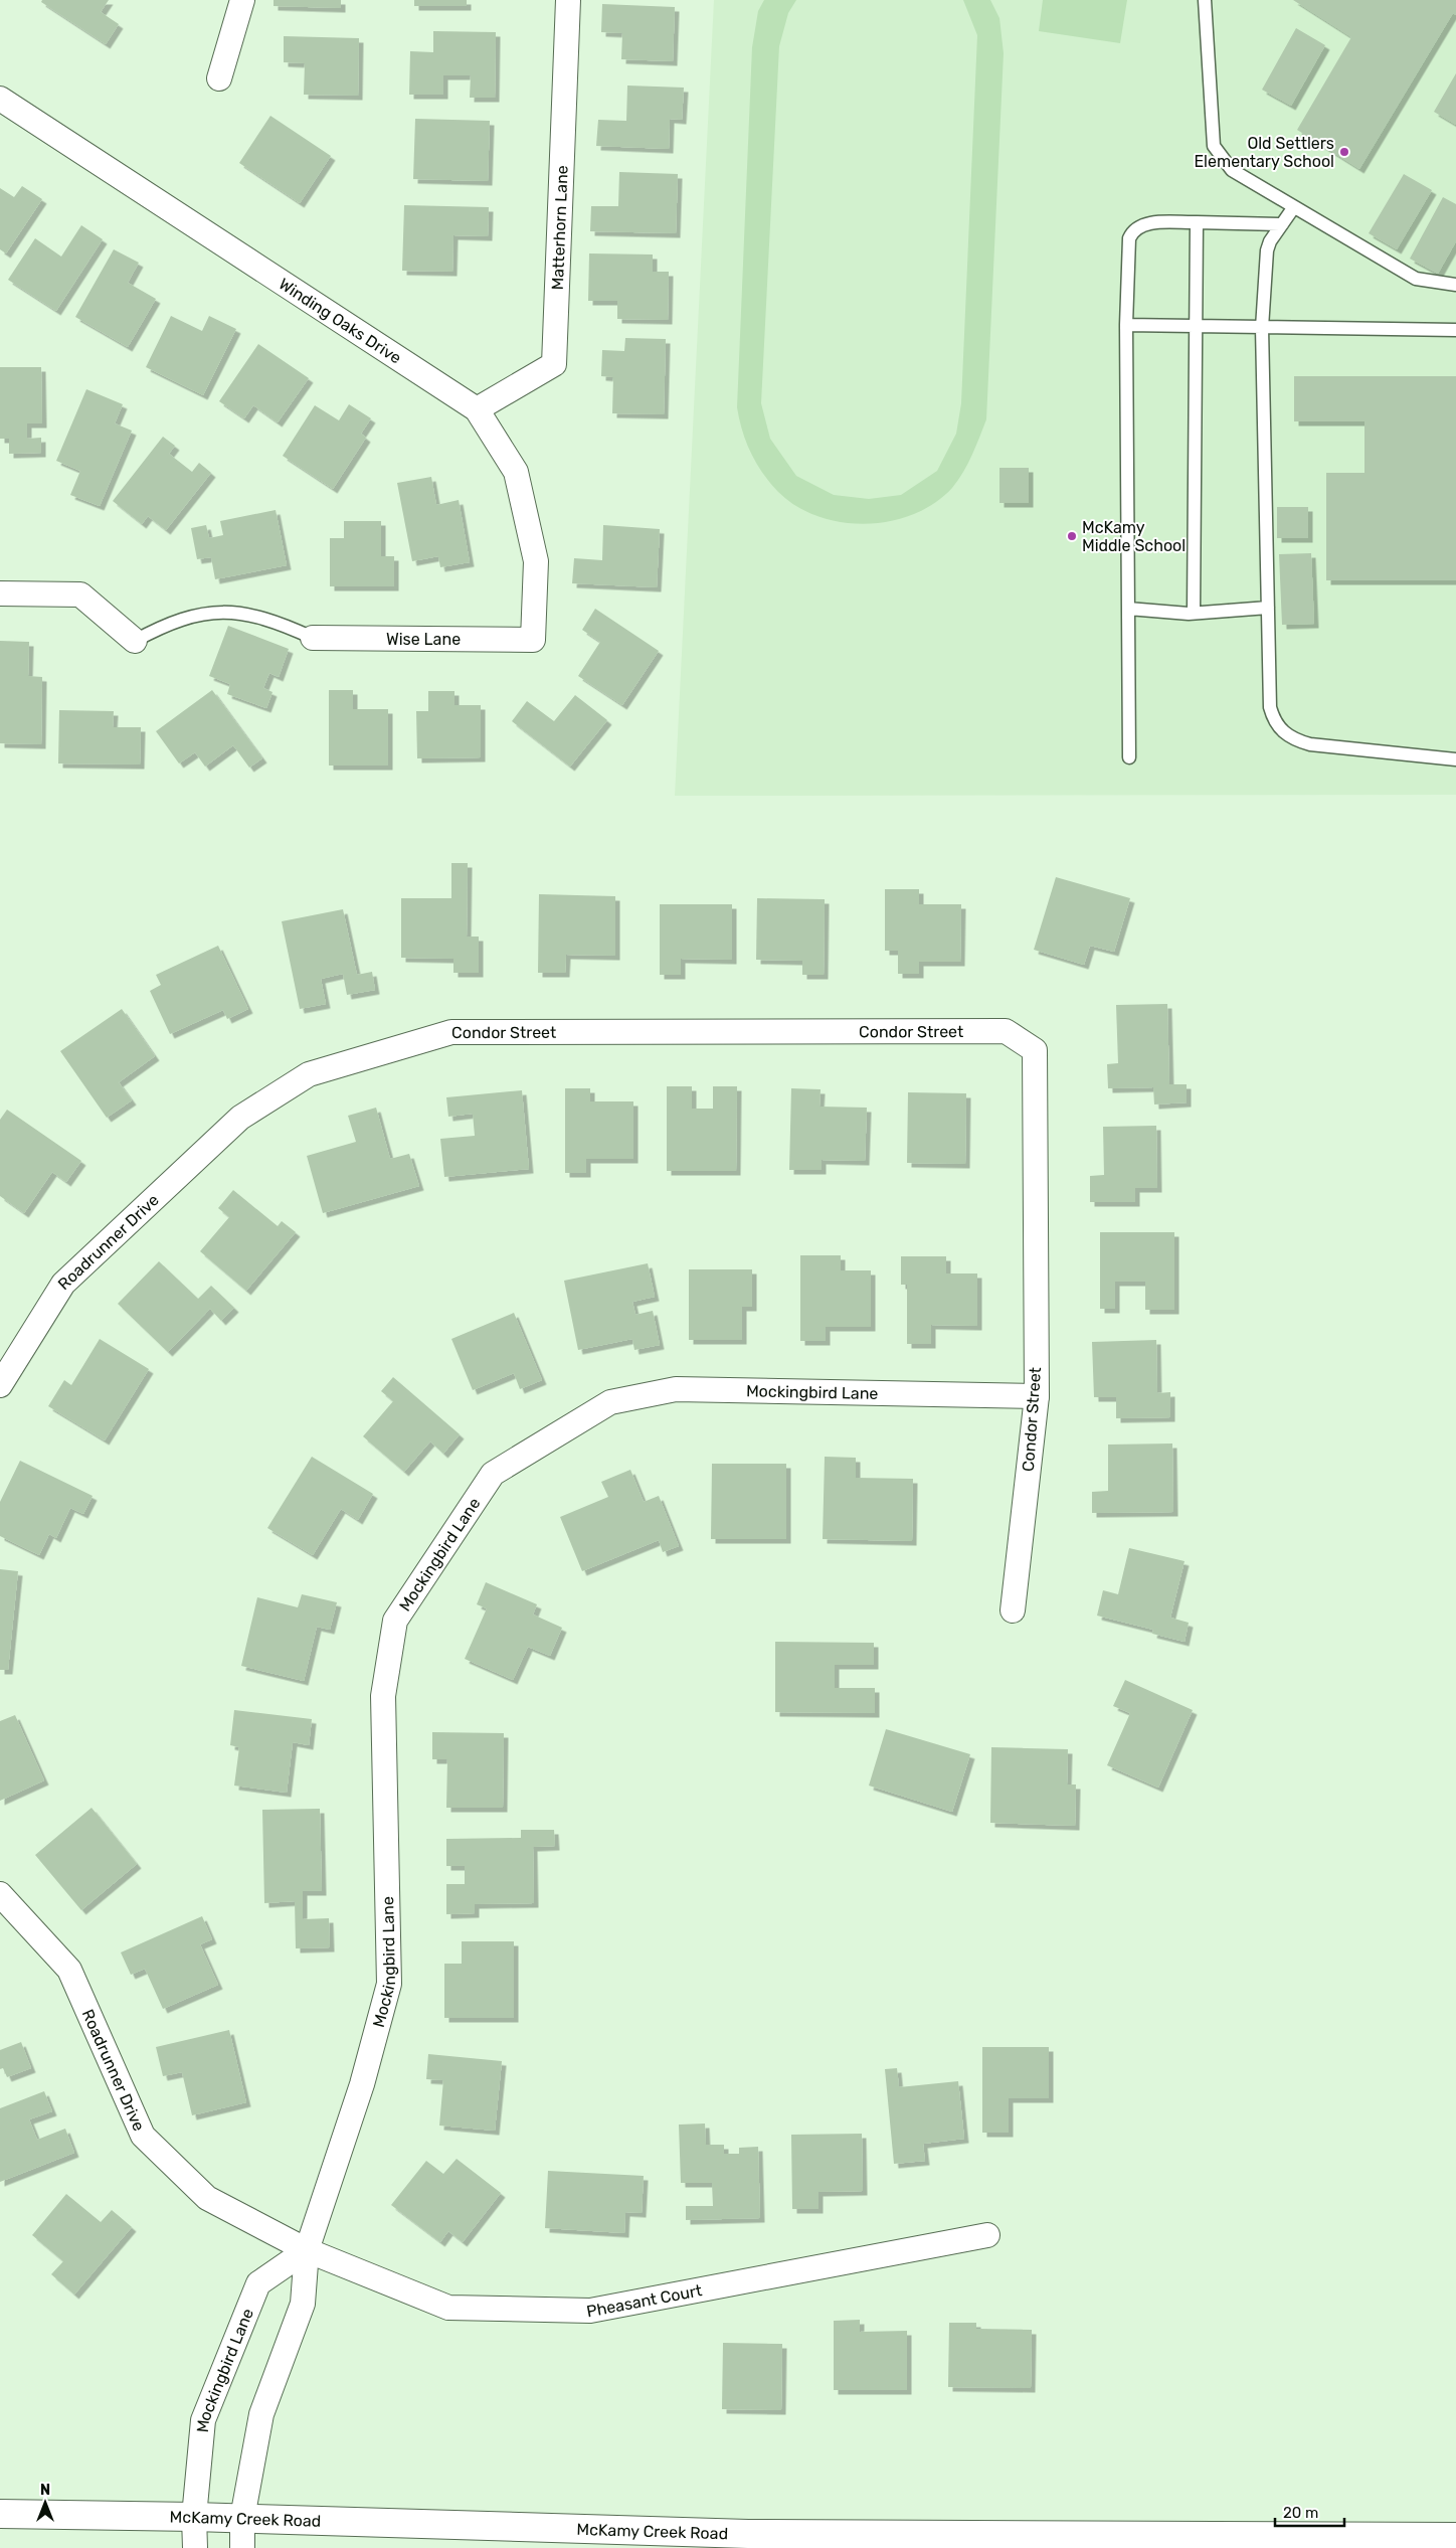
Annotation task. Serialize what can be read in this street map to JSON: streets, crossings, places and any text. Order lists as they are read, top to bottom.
{
  "streets": {
    "street": [
      "Matterhorn Lane",
      "Winding Oaks Drive",
      "Wise Lane",
      "Condor Street",
      "Roadrunner Drive",
      "Mockingbird Lane",
      "Pheasant Court",
      "McKamy Creek Road"
    ]
  },
  "crossings": [
    ["Matterhorn Lane", "Winding Oaks Drive"],
    ["Winding Oaks Drive", "Wise Lane"],
    ["Condor Street", "Roadrunner Drive"],
    ["Condor Street", "Mockingbird Lane"],
    ["Roadrunner Drive", "Mockingbird Lane"],
    ["Roadrunner Drive", "Pheasant Court"],
    ["Mockingbird Lane", "Pheasant Court"],
    ["Mockingbird Lane", "McKamy Creek Road"]
  ],
  "places": ["Old Settlers Elementary School", "McKamy Middle School"],
  "scale_bar": "20 m",
  "north": "top"
}
